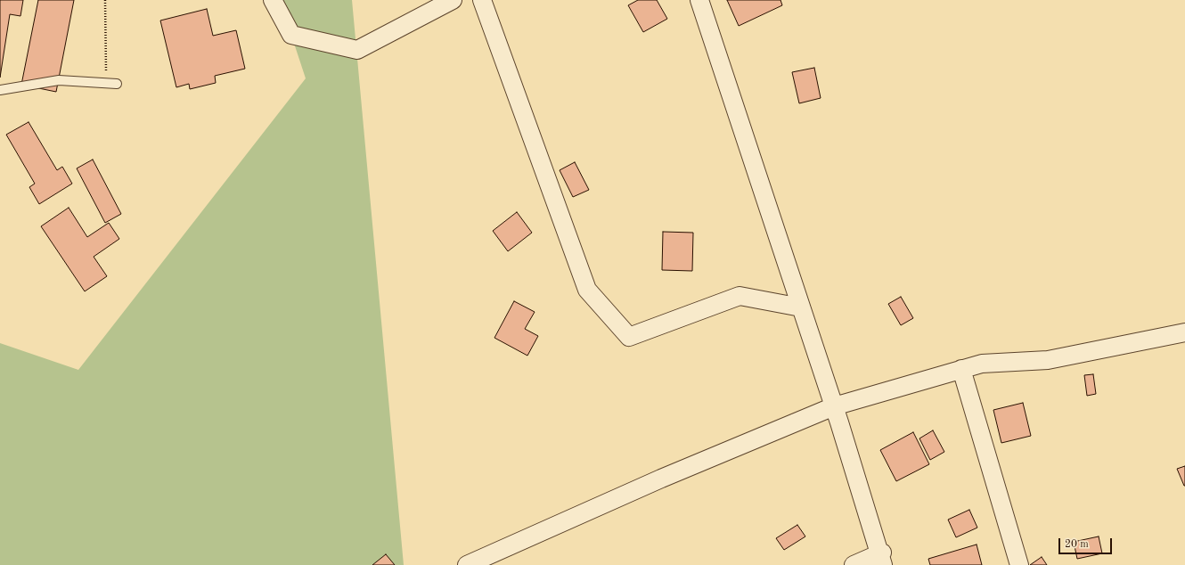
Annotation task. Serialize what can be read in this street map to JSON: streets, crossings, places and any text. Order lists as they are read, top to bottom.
{
  "scale_bar": "20 m"
}
